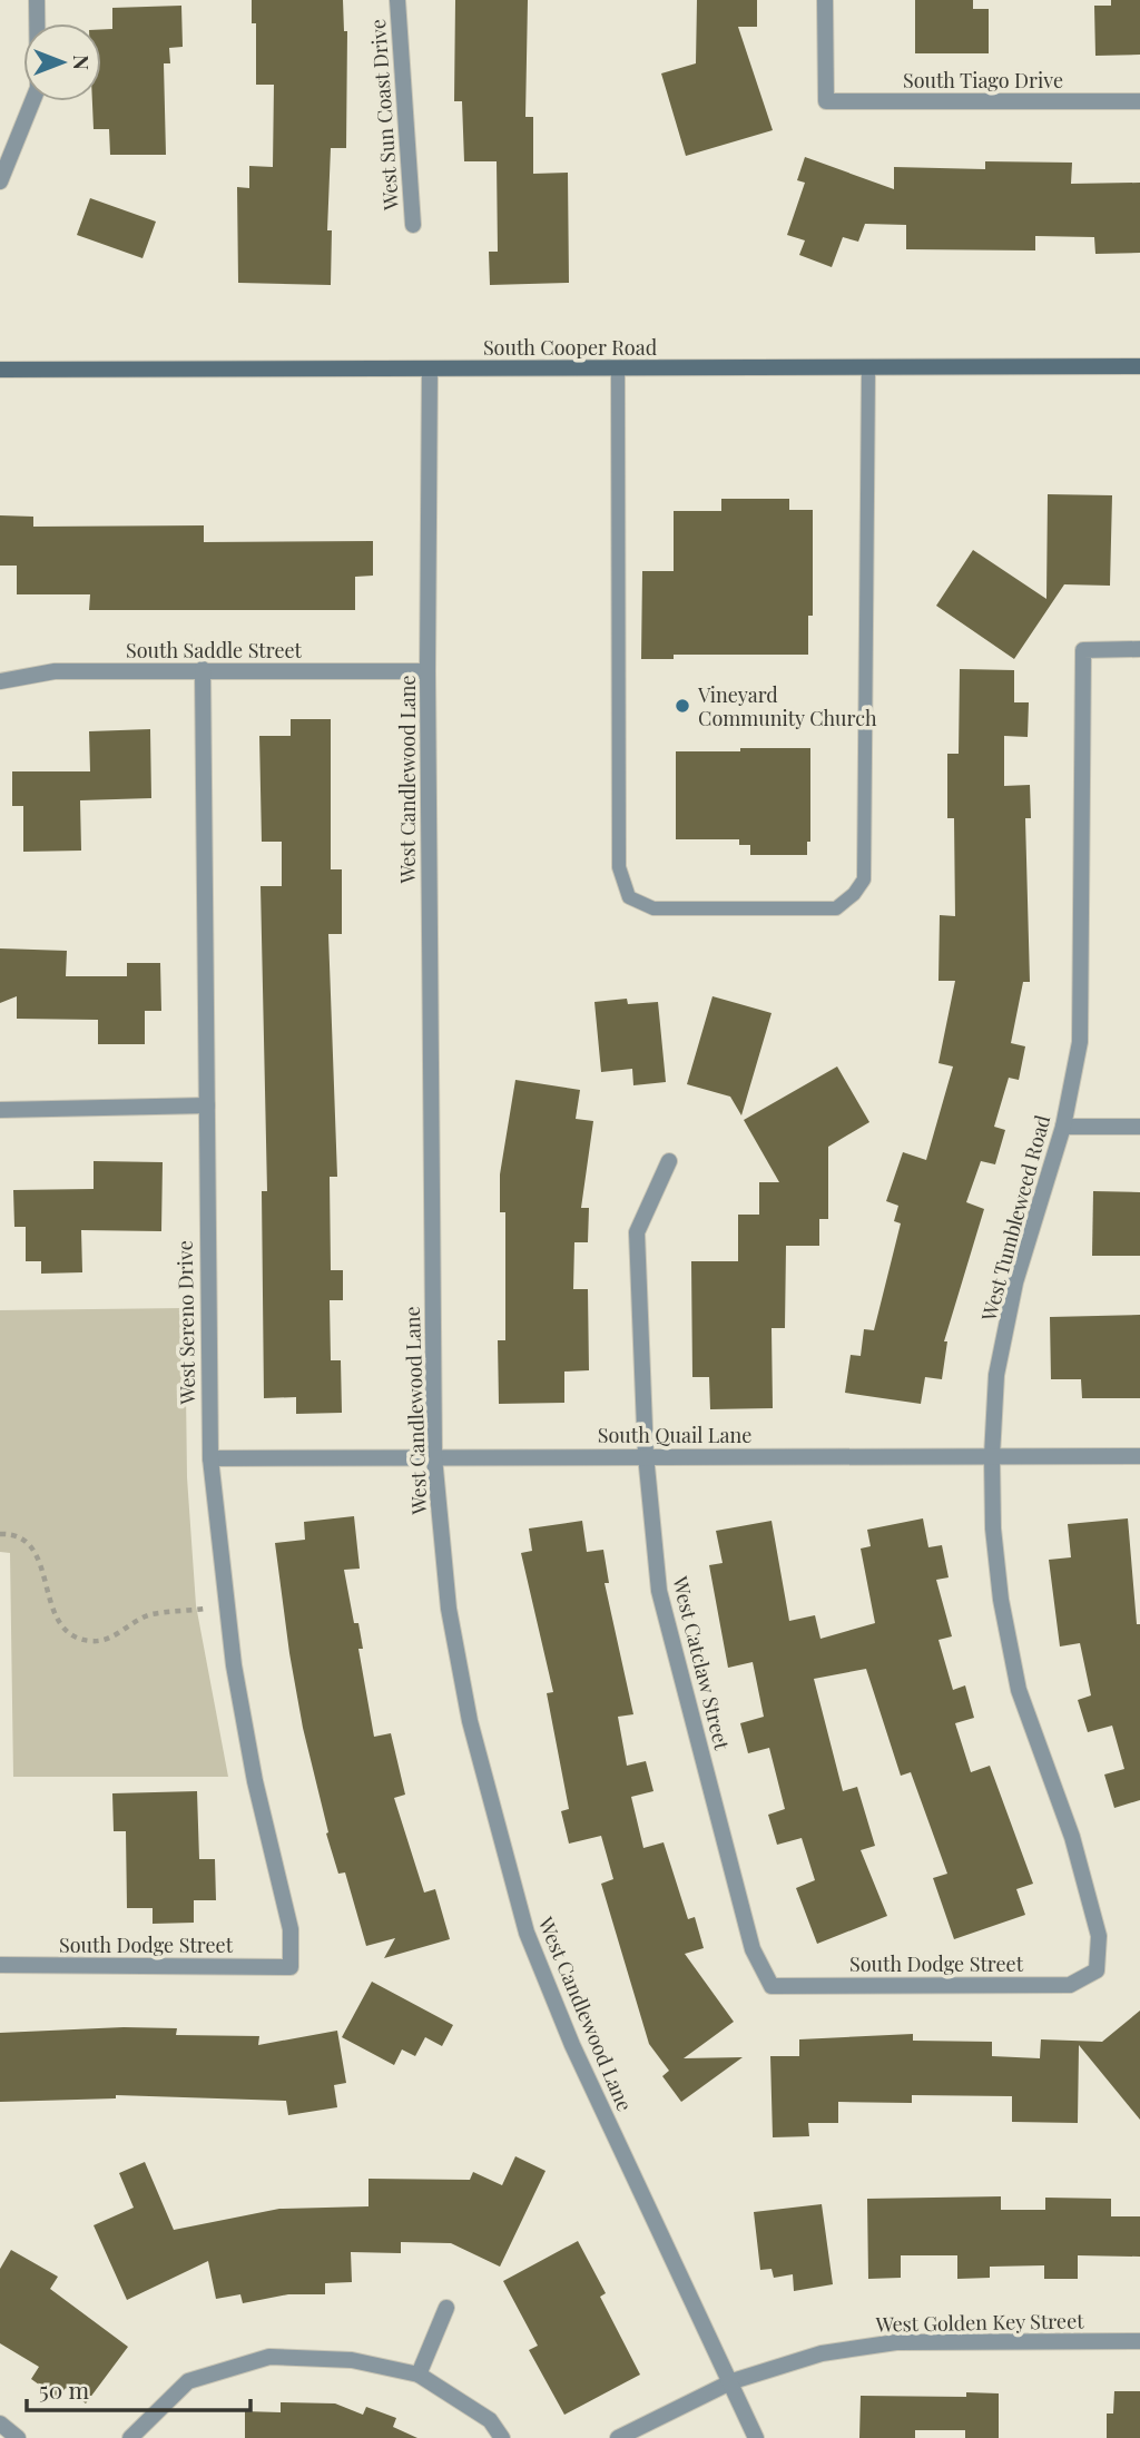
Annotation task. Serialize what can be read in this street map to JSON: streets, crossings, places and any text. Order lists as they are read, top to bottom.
{
  "streets": {
    "main road": ["South Cooper Road"],
    "street": [
      "South Tiago Drive",
      "West Sun Coast Drive",
      "South Saddle Street",
      "West Candlewood Lane",
      "West Tumbleweed Road",
      "West Sereno Drive",
      "South Quail Lane",
      "West Catclaw Street",
      "South Dodge Street",
      "West Golden Key Street"
    ]
  },
  "crossings": [
    ["South Cooper Road", "West Candlewood Lane"],
    ["South Saddle Street", "West Candlewood Lane"],
    ["South Saddle Street", "West Sereno Drive"],
    ["West Candlewood Lane", "South Quail Lane"],
    ["West Candlewood Lane", "West Golden Key Street"],
    ["West Tumbleweed Road", "South Quail Lane"],
    ["West Tumbleweed Road", "South Dodge Street"],
    ["West Sereno Drive", "South Quail Lane"],
    ["West Sereno Drive", "South Dodge Street"],
    ["South Quail Lane", "West Catclaw Street"],
    ["West Catclaw Street", "South Dodge Street"]
  ],
  "places": ["Vineyard Community Church"],
  "scale_bar": "50 m",
  "north": "right"
}
